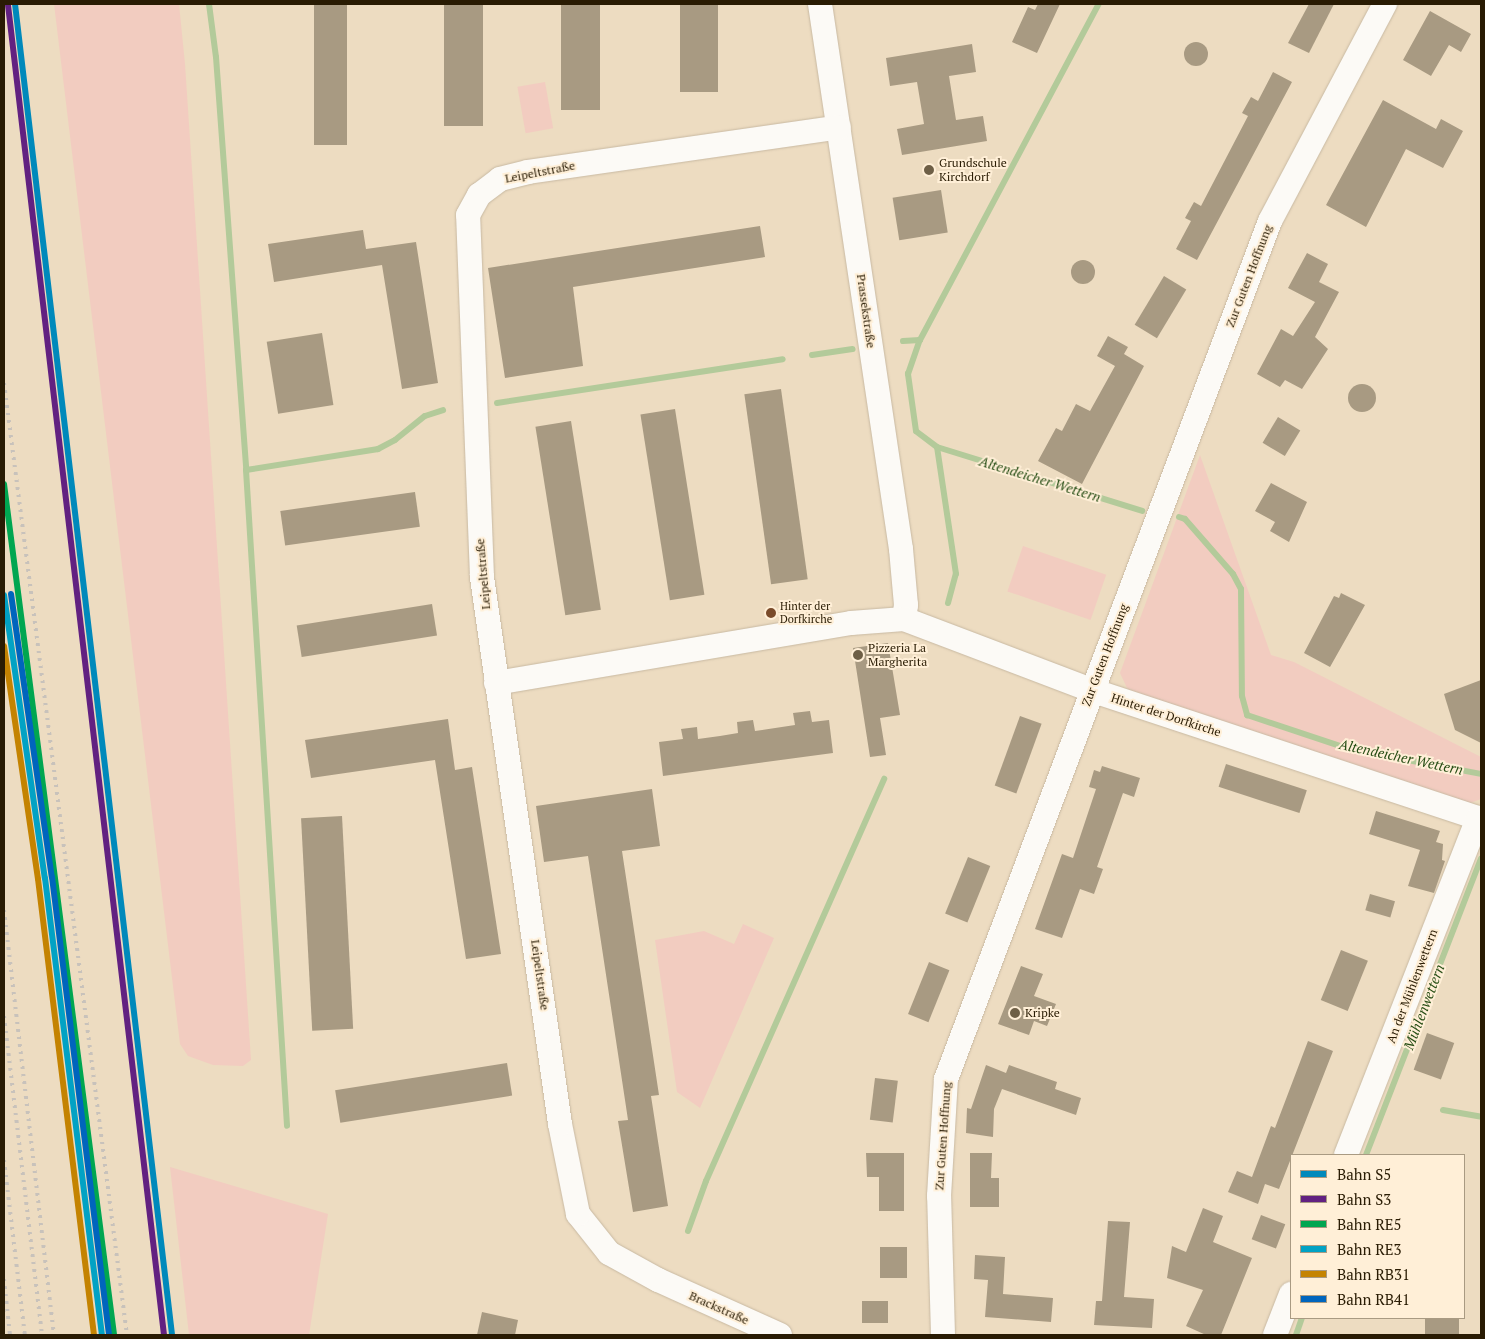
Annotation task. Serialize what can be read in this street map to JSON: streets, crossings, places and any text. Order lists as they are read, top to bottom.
{
  "streets": {
    "street": [
      "Leipeltstraße",
      "Zur Guten Hoffnung",
      "Prassekstraße",
      "Hinter der Dorfkirche",
      "An der Mühlenwettern",
      "Brackstraße"
    ]
  },
  "crossings": [
    ["Leipeltstraße", "Prassekstraße"],
    ["Leipeltstraße", "Hinter der Dorfkirche"],
    ["Leipeltstraße", "Brackstraße"],
    ["Zur Guten Hoffnung", "Hinter der Dorfkirche"],
    ["Prassekstraße", "Hinter der Dorfkirche"],
    ["Hinter der Dorfkirche", "An der Mühlenwettern"]
  ],
  "water": ["Altendeicher Wettern", "Mühlenwettern"],
  "places": [
    "Grundschule Kirchdorf",
    "Hinter der Dorfkirche",
    "Pizzeria La Margherita",
    "Kripke"
  ],
  "lines": [
    "rail line S5",
    "rail line S3",
    "rail line RE5",
    "rail line RB41",
    "rail line RE3",
    "rail line RB31"
  ],
  "legend": [
    "Bahn S5",
    "Bahn S3",
    "Bahn RE5",
    "Bahn RE3",
    "Bahn RB31",
    "Bahn RB41"
  ]
}
